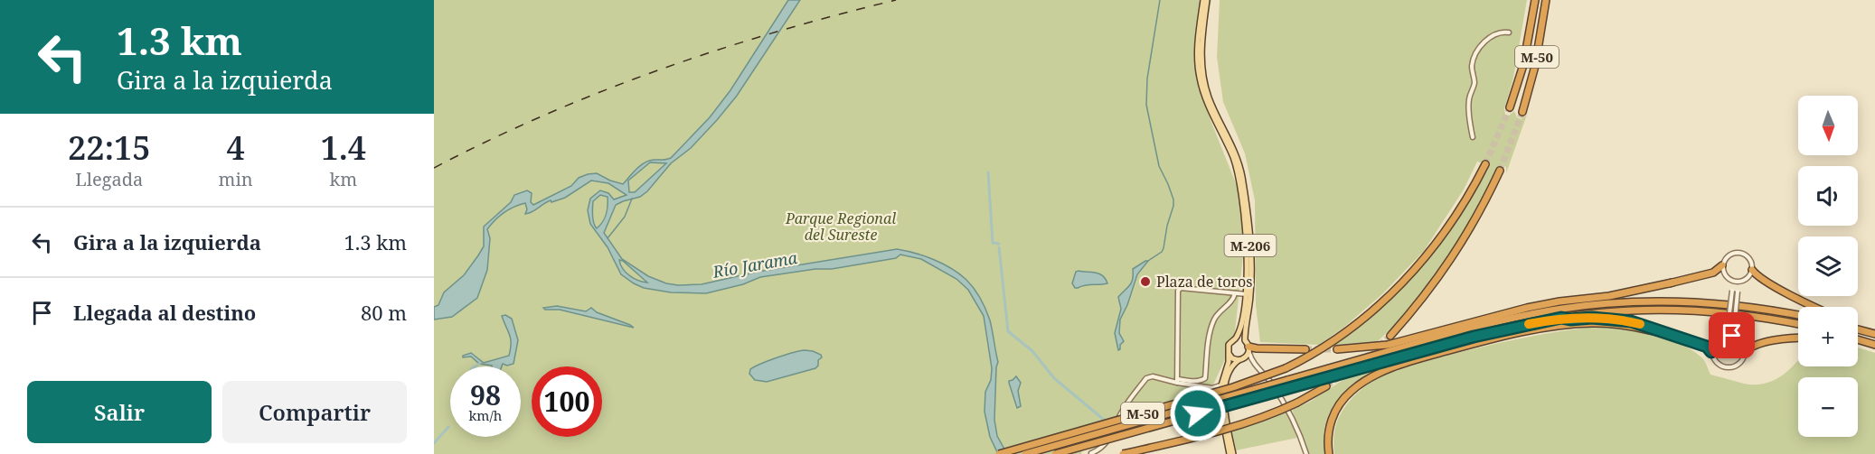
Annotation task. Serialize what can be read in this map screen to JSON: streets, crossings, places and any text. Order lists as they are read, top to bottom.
{
  "streets": {
    "highway": ["M-50"],
    "main road": ["M-206"]
  },
  "water": ["Río Jarama"],
  "parks": ["Parque Regional del Sureste"],
  "places": ["Plaza de toros"],
  "north": "bottom",
  "page": {
    "turn": ["1.3 km", "Gira a la izquierda"],
    "map_buttons": ["+", "−"],
    "eta": [
      "22:15",
      "Llegada",
      "4",
      "min",
      "1.4",
      "km"
    ],
    "list": [
      {
        "name": "Gira a la izquierda",
        "value": "1.3 km"
      },
      {
        "name": "Llegada al destino",
        "value": "80 m"
      }
    ],
    "speed": "98 km/h",
    "limit": "100",
    "buttons": ["Salir", "Compartir"]
  }
}
